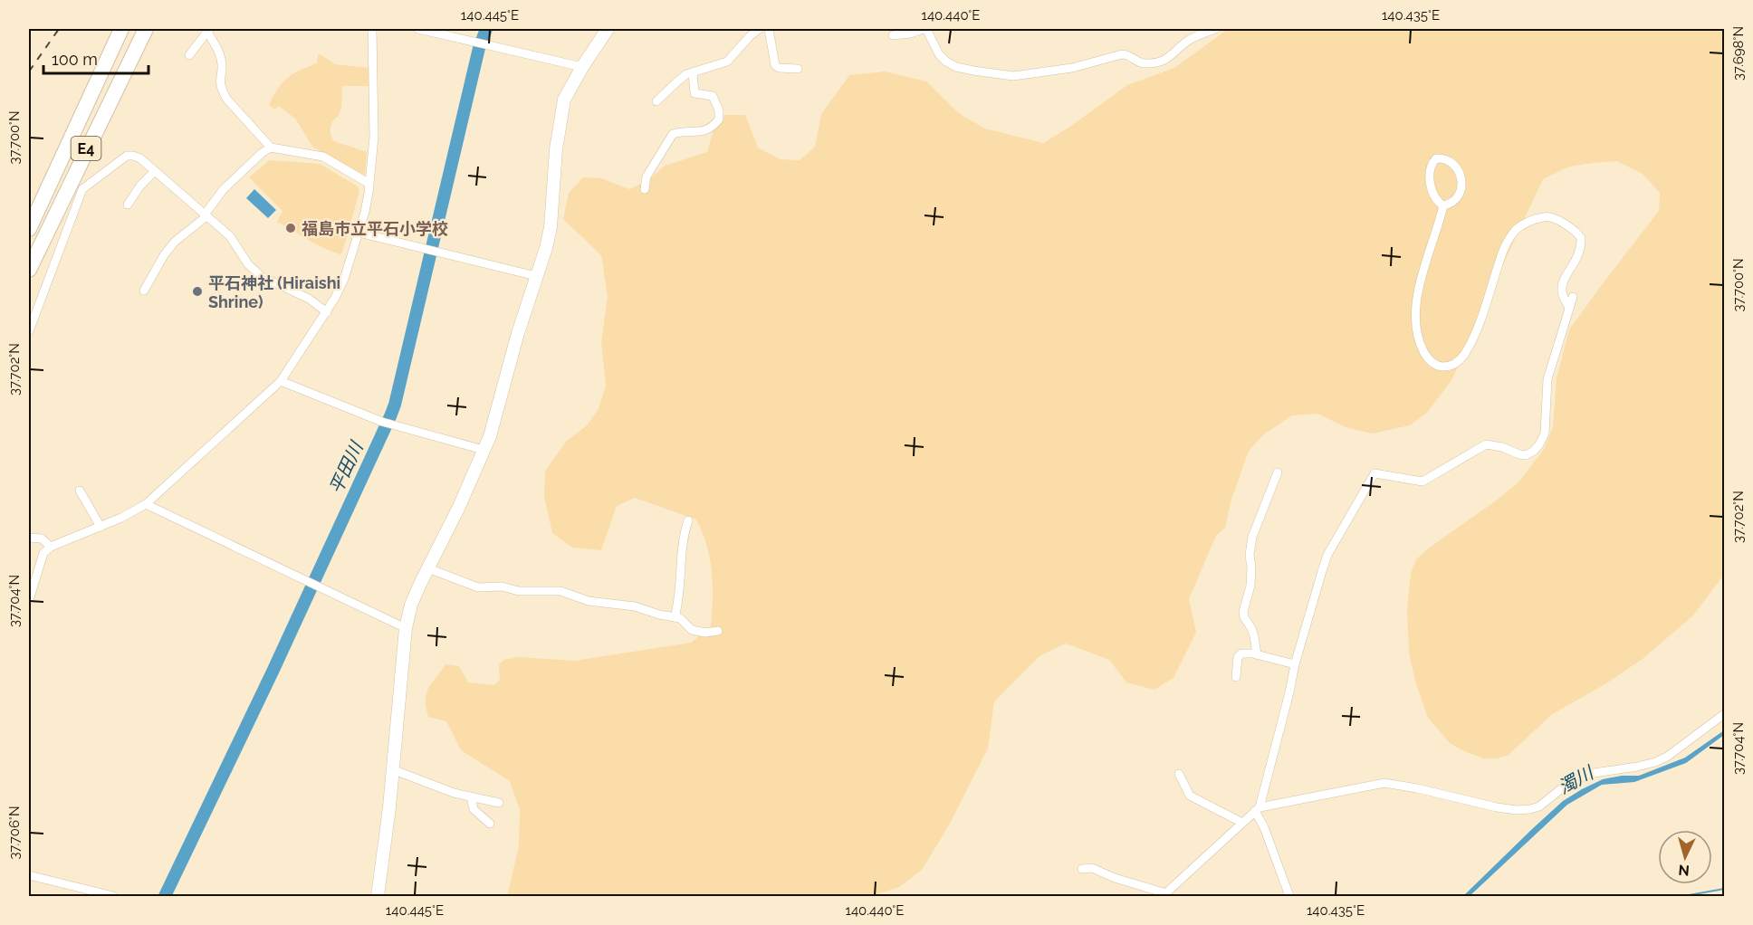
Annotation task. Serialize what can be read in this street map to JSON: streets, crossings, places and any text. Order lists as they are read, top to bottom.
{
  "streets": {
    "highway": ["E4"]
  },
  "water": ["平田川", "濁川"],
  "places": ["福島市立平石小学校", "平石神社 (Hiraishi Shrine)"],
  "scale_bar": "100 m",
  "north": "bottom",
  "coordinates": [
    "140.445°E",
    "140.440°E",
    "140.435°E",
    "37.698°N",
    "37.700°N",
    "37.702°N",
    "37.704°N",
    "37.706°N"
  ]
}
